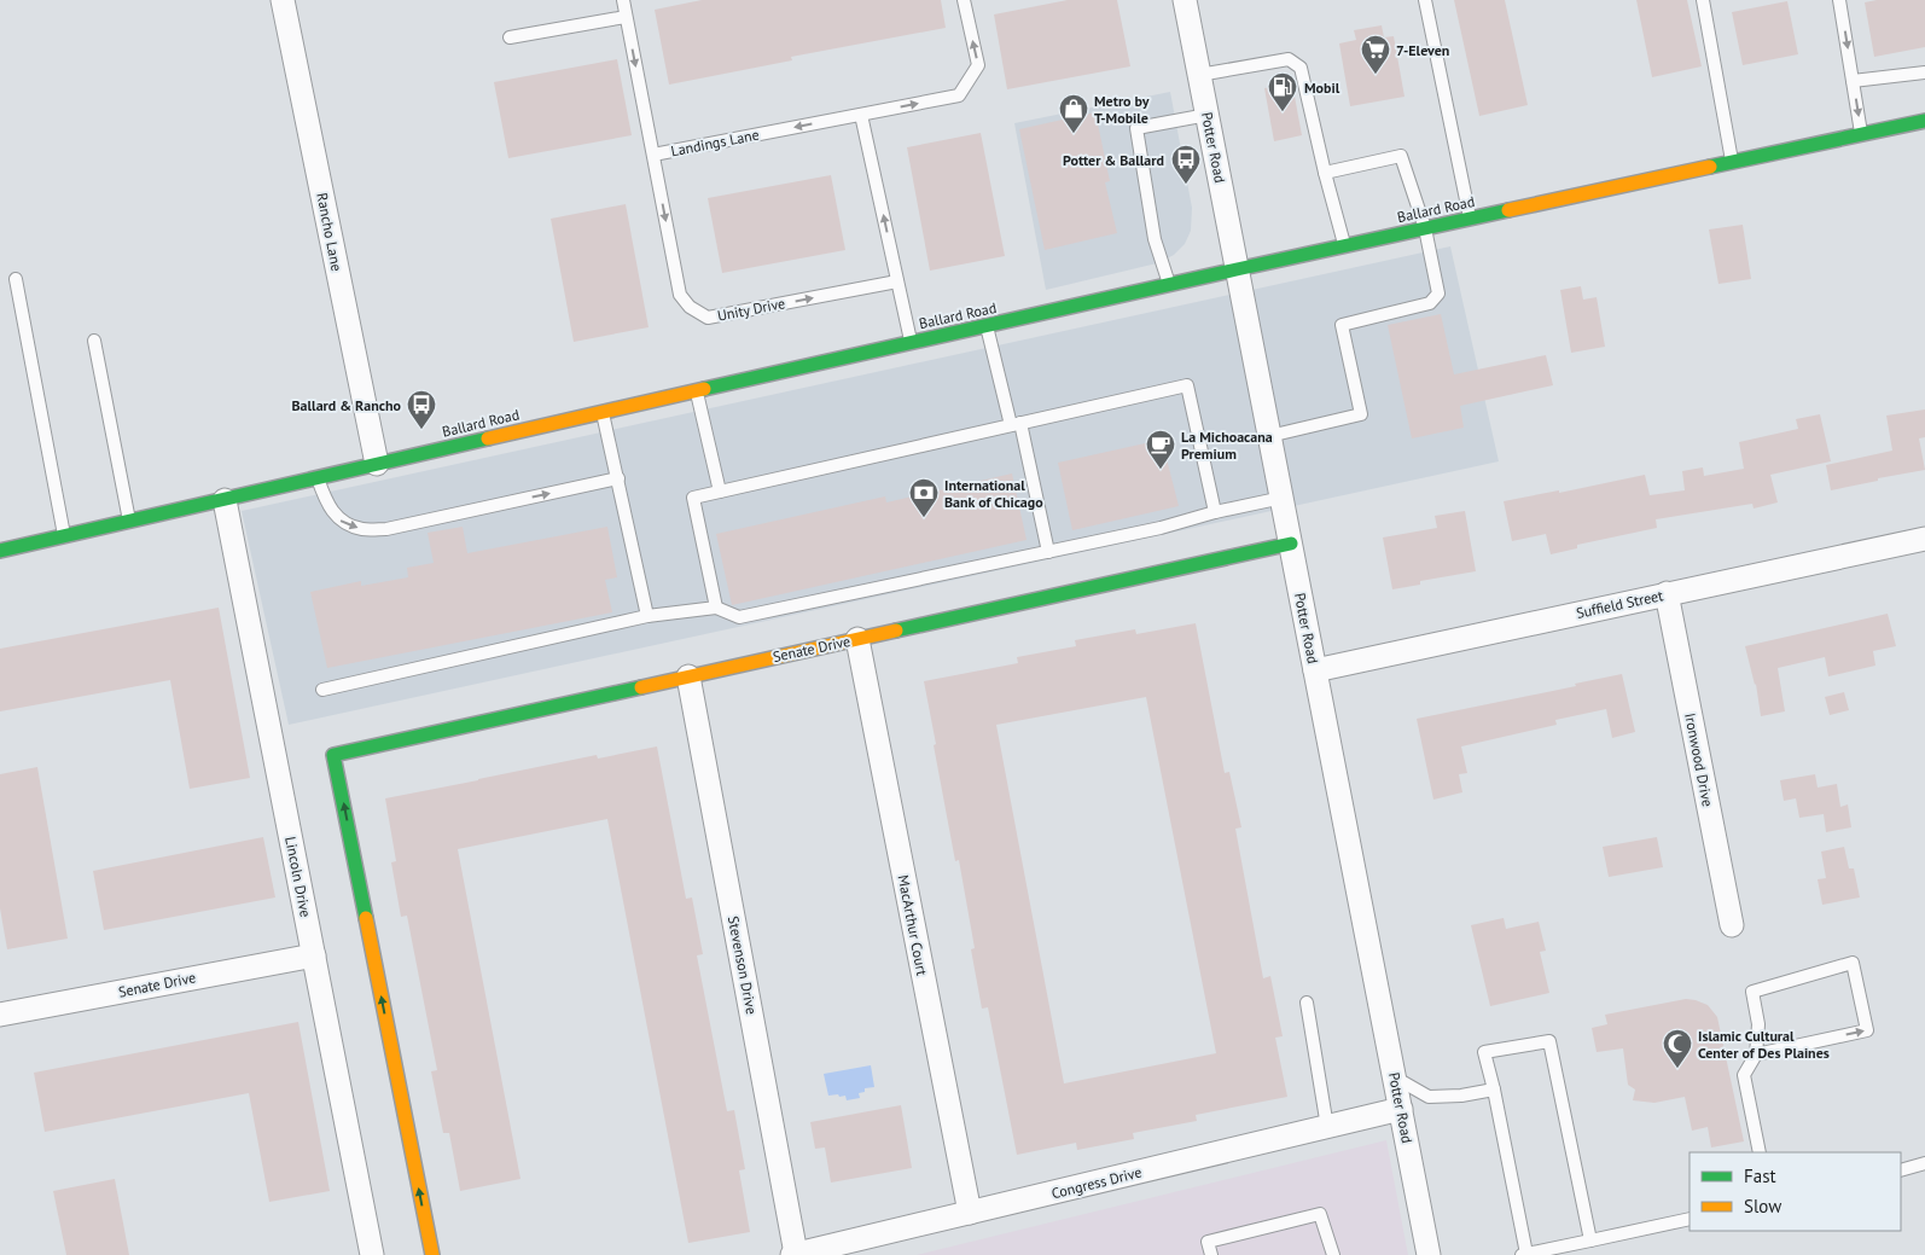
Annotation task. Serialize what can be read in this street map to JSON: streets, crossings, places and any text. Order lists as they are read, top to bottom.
{
  "streets": {
    "street": [
      "Potter Road",
      "Ballard Road",
      "Rancho Lane",
      "Suffield Street",
      "Senate Drive",
      "Ironwood Drive",
      "Lincoln Drive",
      "MacArthur Court",
      "Stevenson Drive",
      "Congress Drive"
    ],
    "lane": ["Landings Lane", "Unity Drive"]
  },
  "crossings": [
    ["Landings Lane", "Unity Drive"],
    ["Potter Road", "Ballard Road"],
    ["Potter Road", "Suffield Street"],
    ["Potter Road", "Senate Drive"],
    ["Potter Road", "Congress Drive"],
    ["Ballard Road", "Rancho Lane"],
    ["Ballard Road", "Lincoln Drive"],
    ["Suffield Street", "Ironwood Drive"],
    ["Senate Drive", "Lincoln Drive"],
    ["Senate Drive", "MacArthur Court"],
    ["Senate Drive", "Stevenson Drive"],
    ["MacArthur Court", "Congress Drive"],
    ["Stevenson Drive", "Congress Drive"]
  ],
  "places": {
    "supermarket": ["7-Eleven"],
    "fuel station": ["Mobil"],
    "shop": ["Metro by T-Mobile"],
    "bus stop": ["Potter & Ballard", "Ballard & Rancho"],
    "cafe": ["La Michoacana Premium"],
    "bank": ["International Bank of Chicago"],
    "mosque": ["Islamic Cultural Center of Des Plaines"]
  },
  "legend": ["Fast", "Slow"]
}
